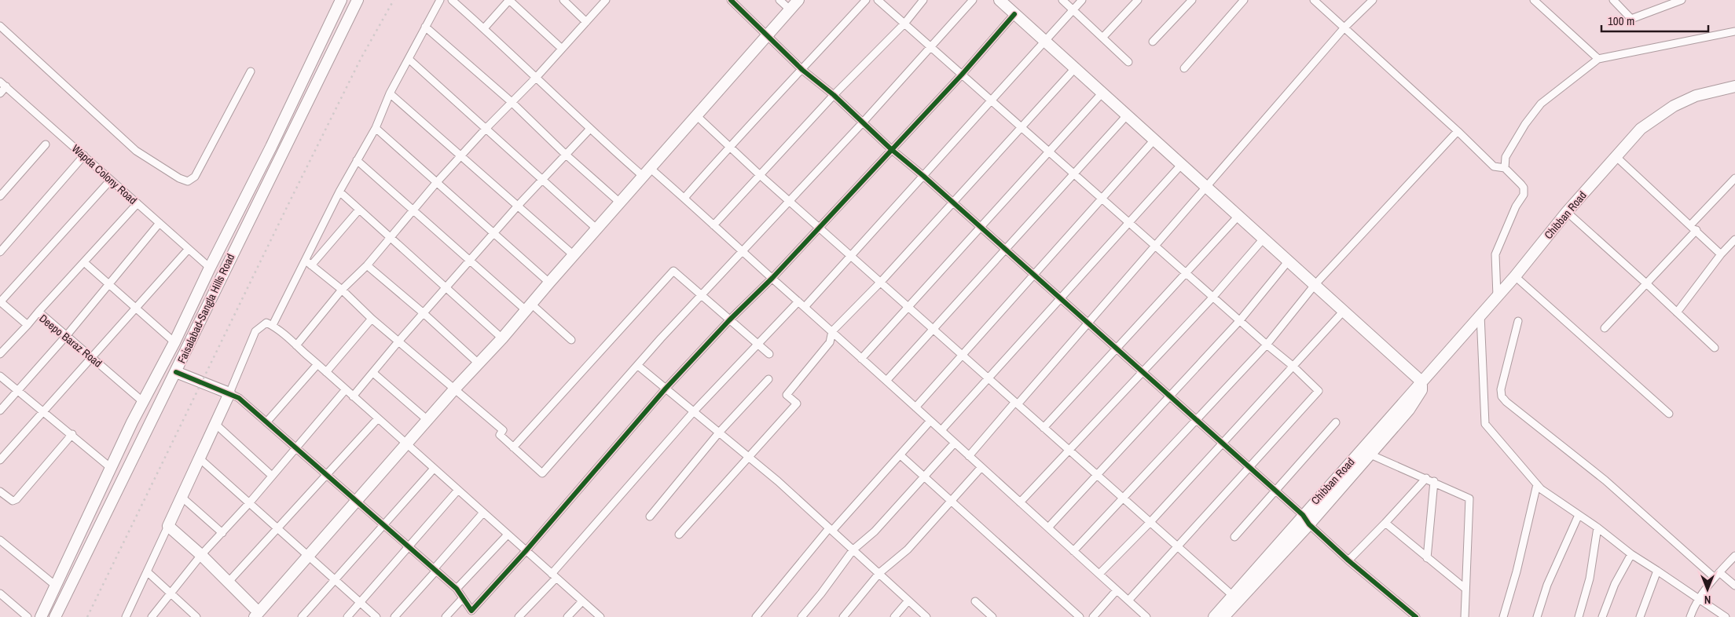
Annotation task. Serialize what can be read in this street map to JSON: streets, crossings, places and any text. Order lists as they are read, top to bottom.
{
  "streets": {
    "street": [
      "Wapda Colony Road",
      "Chibban Road",
      "Faisalabad-Sangla Hills Road",
      "Deepo Baraz Road"
    ]
  },
  "crossings": [
    ["Wapda Colony Road", "Faisalabad-Sangla Hills Road"],
    ["Faisalabad-Sangla Hills Road", "Deepo Baraz Road"]
  ],
  "scale_bar": "100 m",
  "north": "bottom"
}
